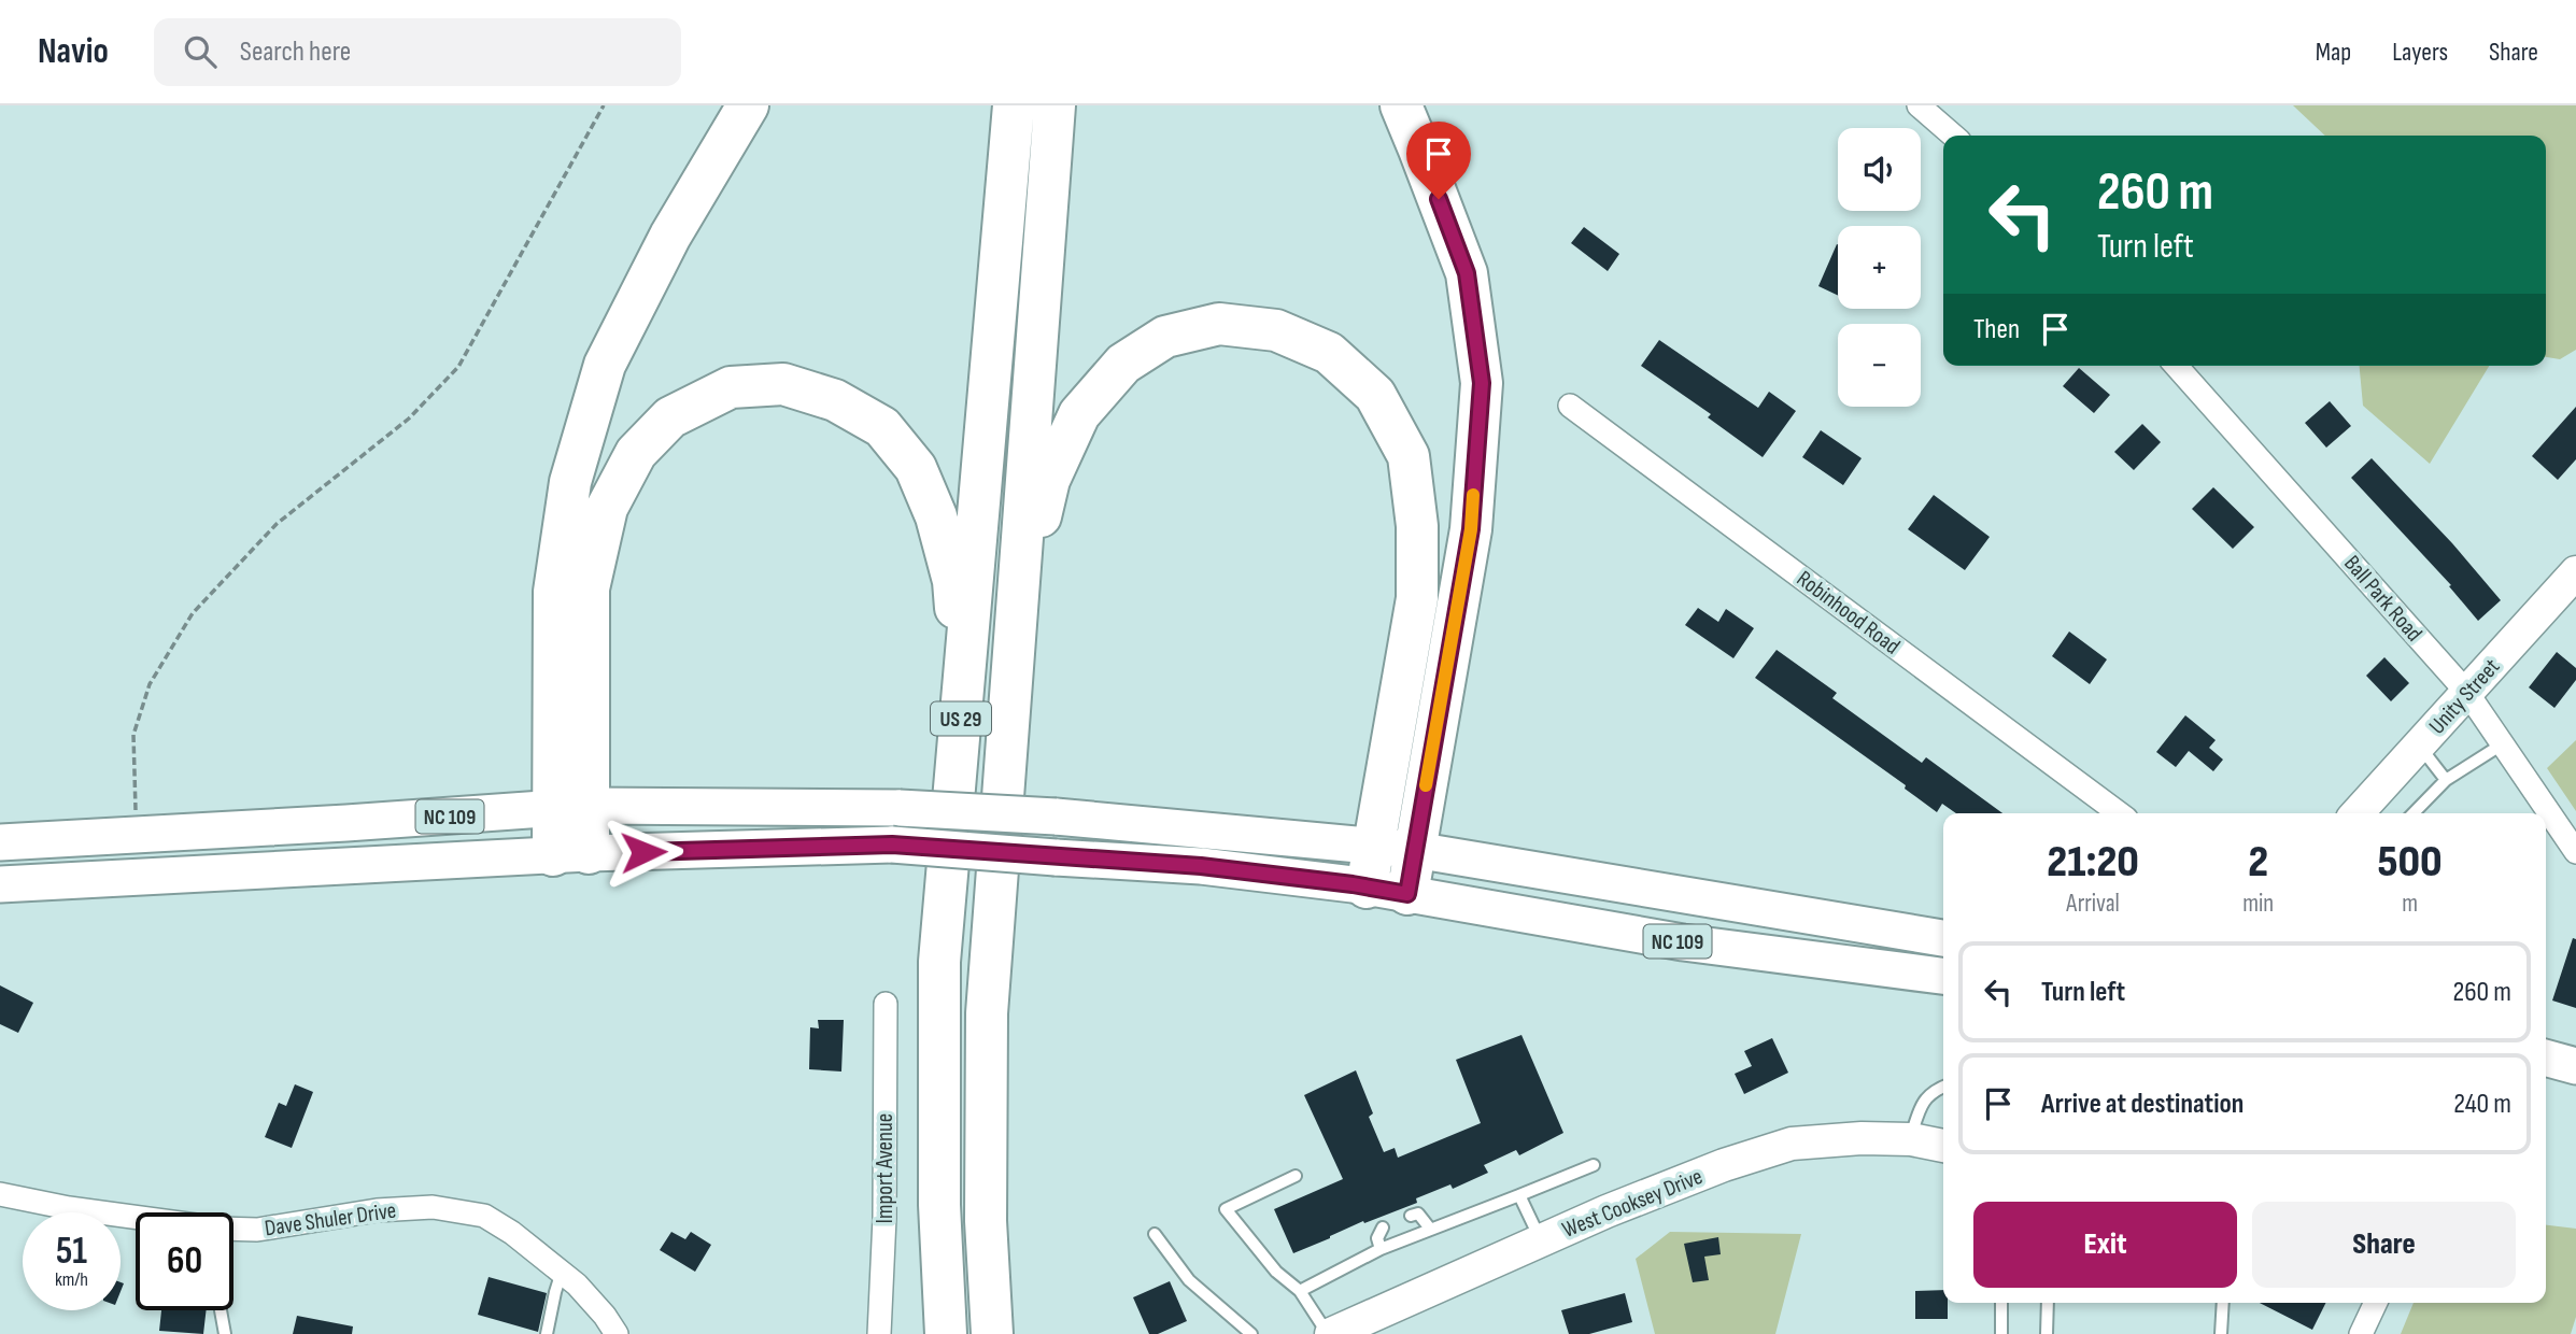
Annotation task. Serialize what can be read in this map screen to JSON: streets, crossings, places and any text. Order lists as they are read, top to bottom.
{
  "streets": {
    "highway": ["US 29"],
    "main road": ["NC 109"],
    "street": [
      "Ball Park Road",
      "Robinhood Road",
      "Unity Street",
      "Import Avenue",
      "West Cooksey Drive",
      "Dave Shuler Drive"
    ]
  },
  "crossings": [
    ["Ball Park Road", "Unity Street"]
  ],
  "page": {
    "header": "Navio",
    "search": "Search here",
    "nav": ["Map", "Layers", "Share"],
    "map_buttons": ["+", "−"],
    "turn": ["260 m", "Turn left"],
    "then": "Then",
    "eta": [
      "21:20",
      "Arrival",
      "2",
      "min",
      "500",
      "m"
    ],
    "list": [
      {
        "name": "Turn left",
        "value": "260 m"
      },
      {
        "name": "Arrive at destination",
        "value": "240 m"
      }
    ],
    "buttons": ["Exit", "Share"],
    "speed": "51 km/h",
    "limit": "60"
  }
}
